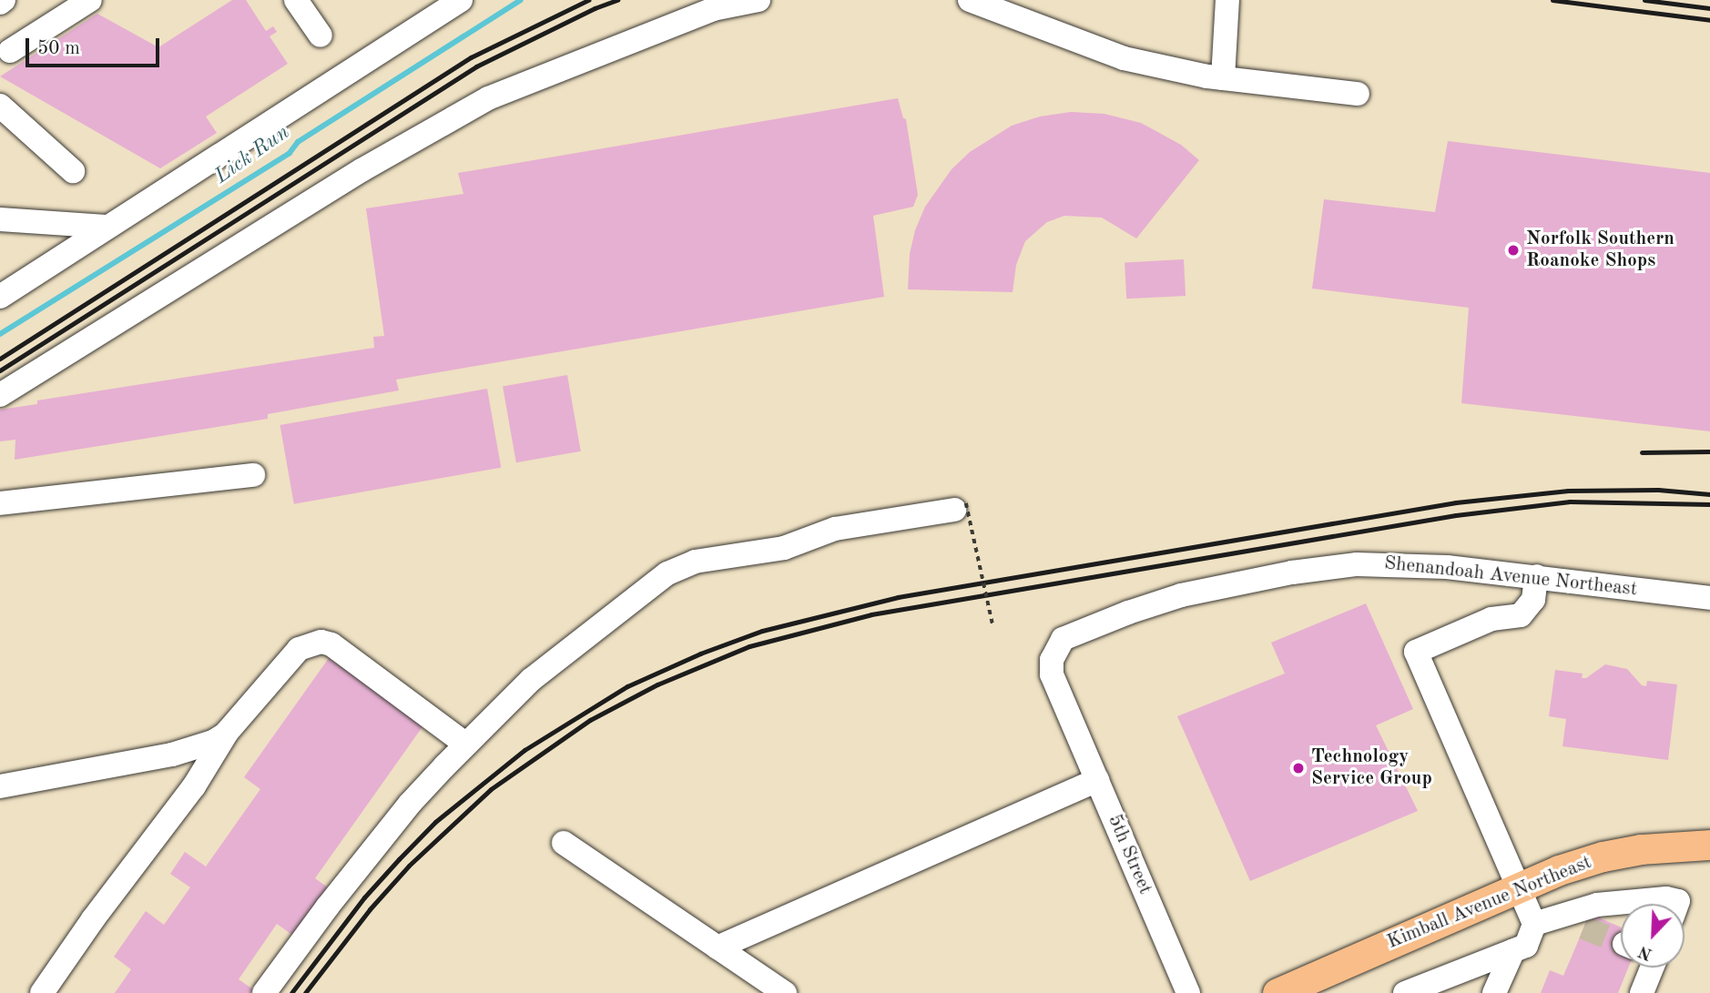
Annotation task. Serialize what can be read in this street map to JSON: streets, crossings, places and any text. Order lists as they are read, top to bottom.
{
  "streets": {
    "main road": ["Kimball Avenue Northeast"],
    "street": ["Shenandoah Avenue Northeast", "5th Street"]
  },
  "crossings": [
    ["Shenandoah Avenue Northeast", "5th Street"]
  ],
  "water": ["Lick Run"],
  "places": ["Norfolk Southern Roanoke Shops", "Technology Service Group"],
  "scale_bar": "50 m",
  "north": "bottom left"
}
